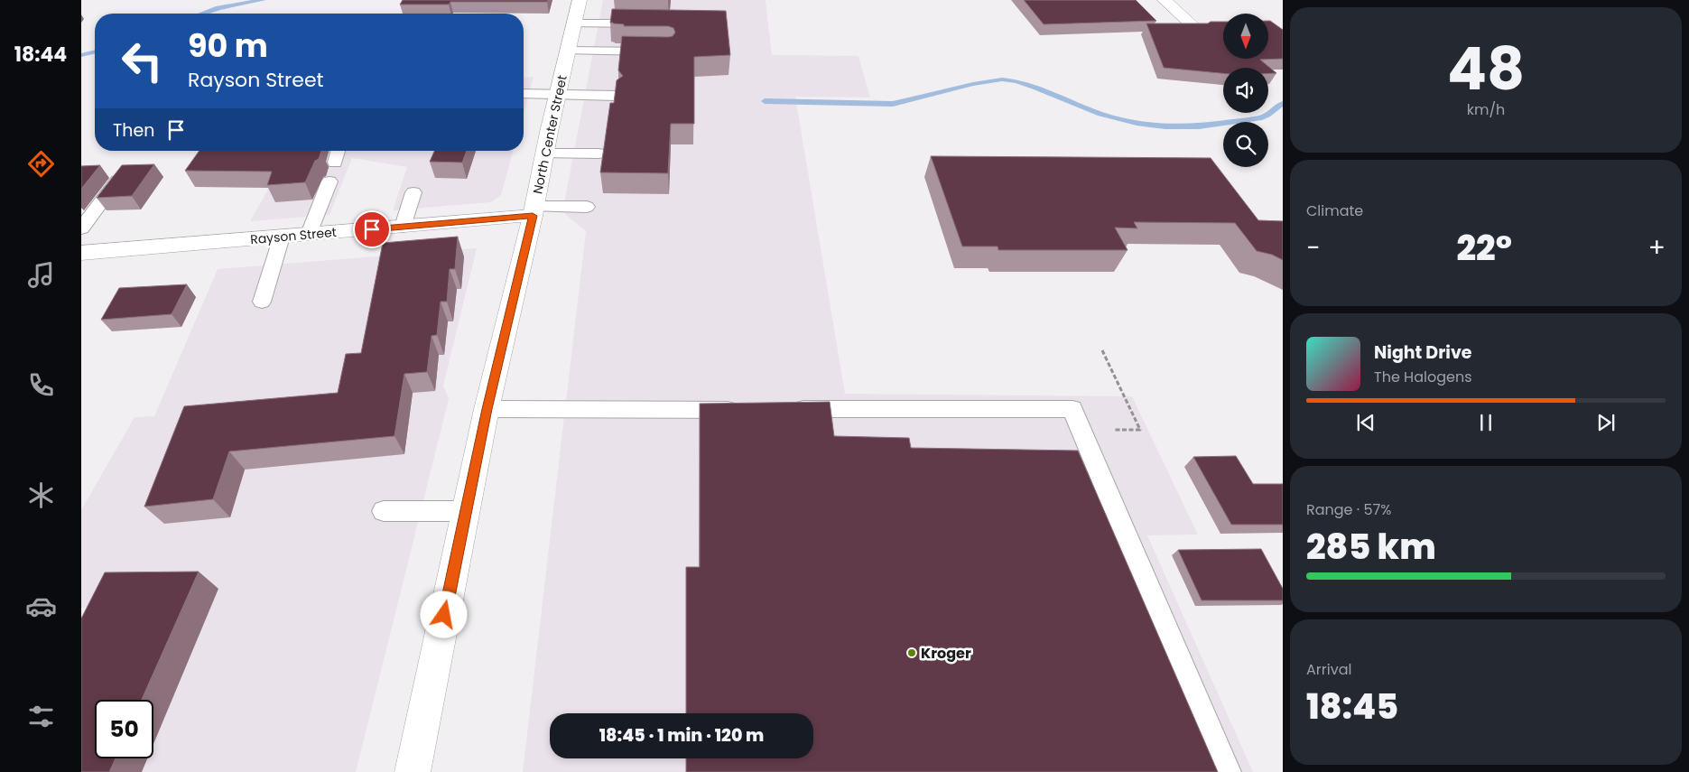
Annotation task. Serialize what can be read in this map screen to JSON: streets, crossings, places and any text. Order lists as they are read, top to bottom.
{
  "streets": {
    "main road": ["North Center Street", "Rayson Street"]
  },
  "crossings": [
    ["North Center Street", "Rayson Street"]
  ],
  "places": ["Kroger"],
  "north": "bottom",
  "page": {
    "tabs": "18:44",
    "tile": [
      ["48", "km/h"],
      "Climate",
      ["Range · 57%", "285 km"],
      ["Arrival", "18:45"]
    ],
    "turn": ["90 m", "Rayson Street"],
    "then": "Then",
    "heat": ["−", "22°", "+"],
    "song": ["Night Drive", "The Halogens"],
    "limit": "50",
    "trip": "18:45 · 1 min · 120 m"
  }
}
